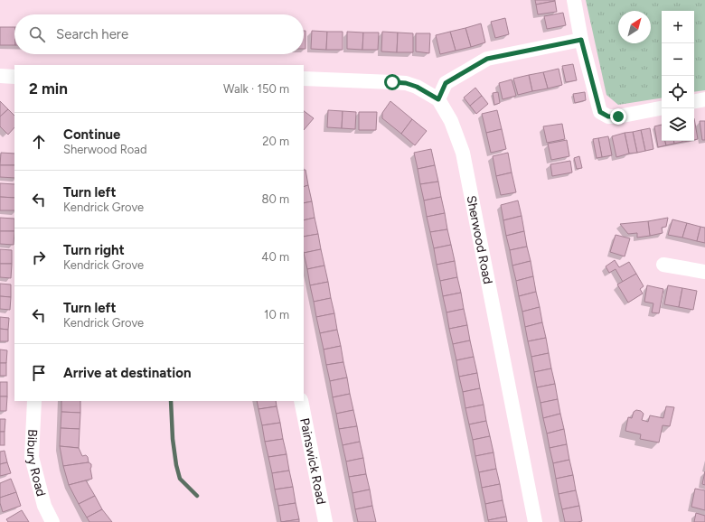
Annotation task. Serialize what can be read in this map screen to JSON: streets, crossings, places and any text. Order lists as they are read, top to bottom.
{
  "streets": {
    "street": ["Sherwood Road", "Painswick Road", "Bibury Road"]
  },
  "north": "top right",
  "page": {
    "map_buttons": ["+", "−"],
    "search": "Search here",
    "heading": ["2 min", "Walk · 150 m"],
    "list": [
      ["Continue", "Sherwood Road", "20 m"],
      ["Turn left", "Kendrick Grove", "80 m"],
      ["Turn right", "Kendrick Grove", "40 m"],
      ["Turn left", "Kendrick Grove", "10 m"],
      "Arrive at destination"
    ]
  }
}
